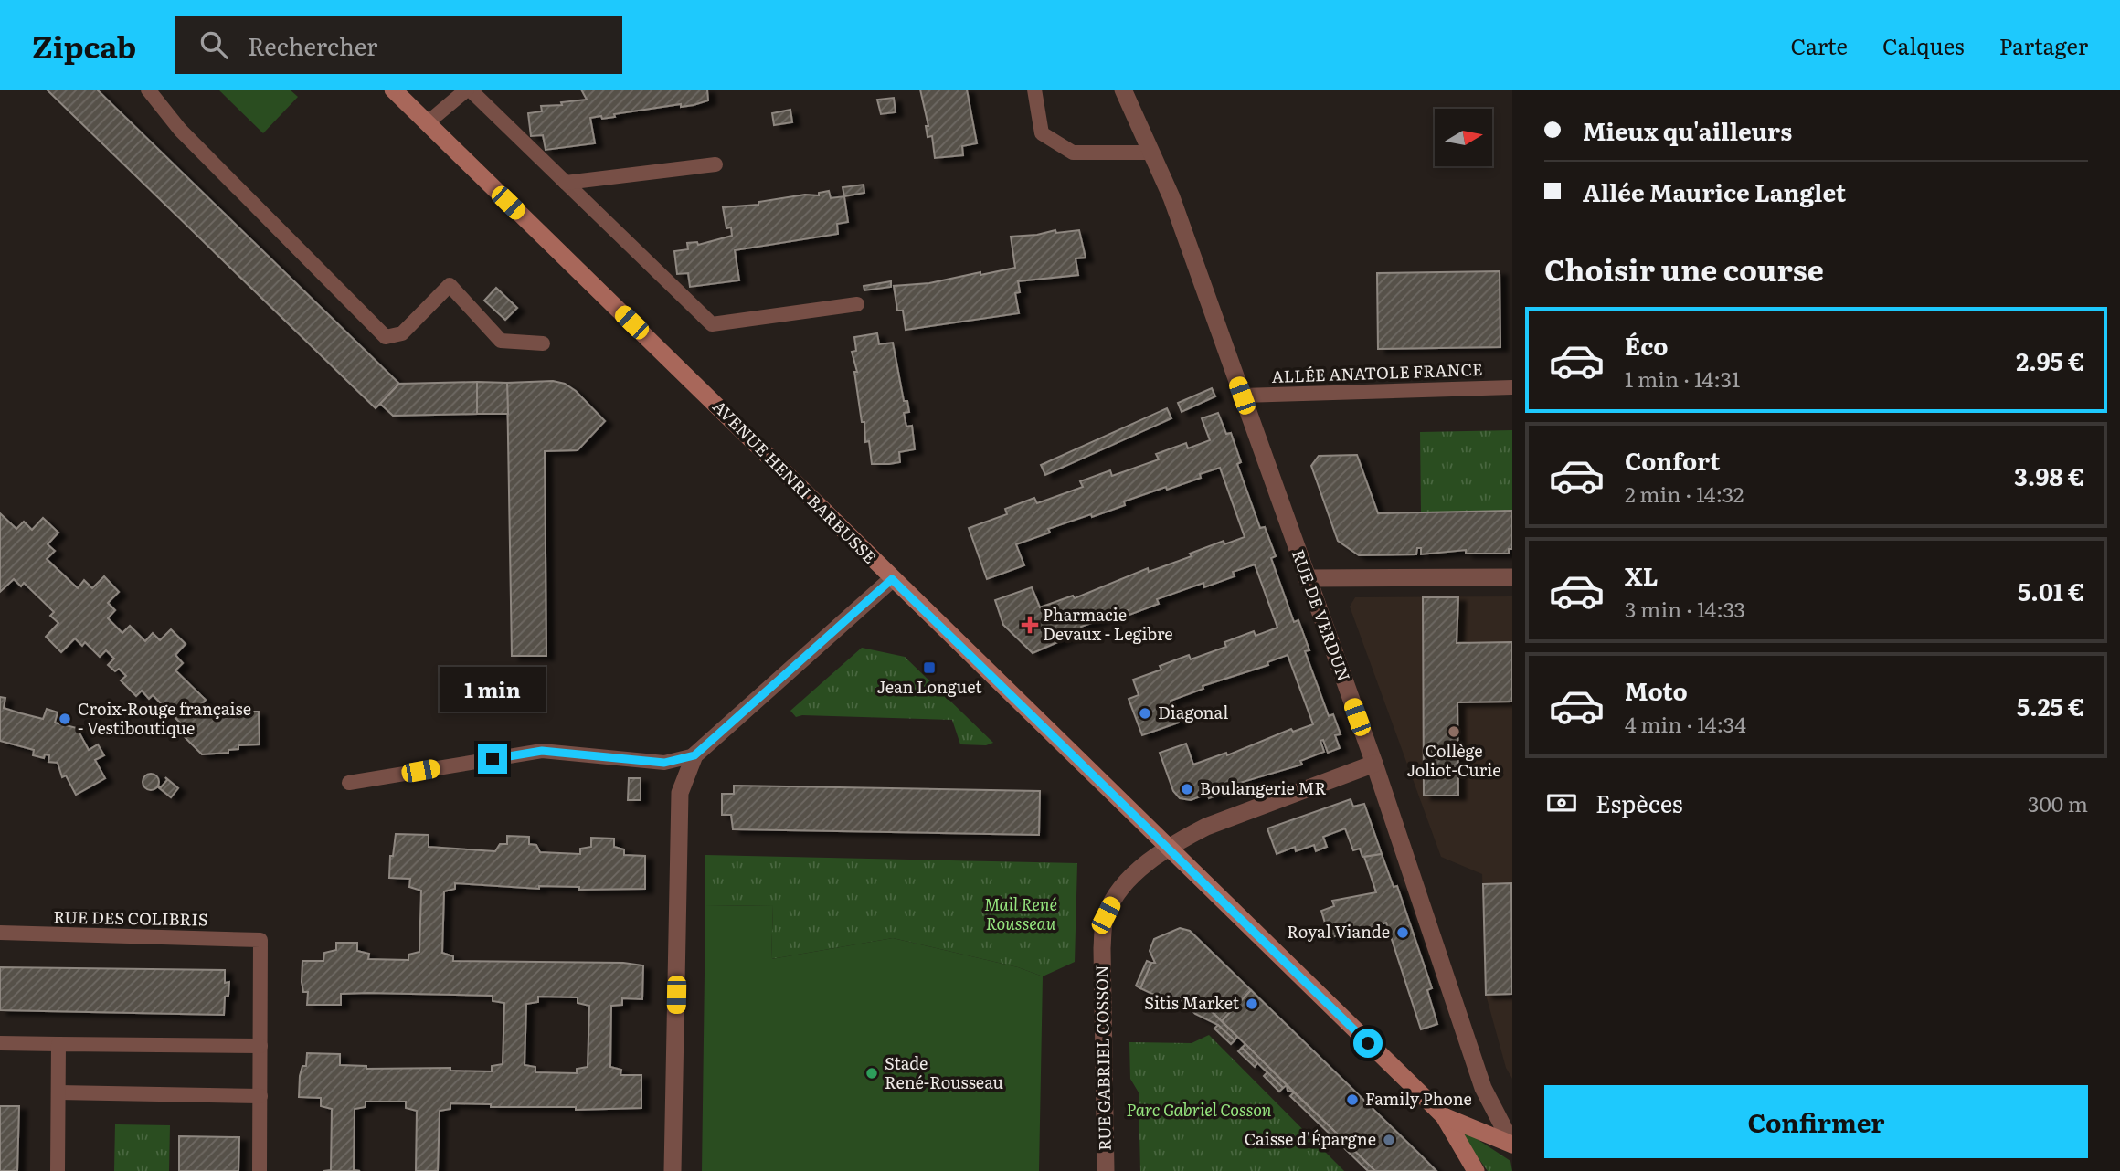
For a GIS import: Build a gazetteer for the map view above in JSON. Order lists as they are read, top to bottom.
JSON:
{
  "streets": {
    "main road": ["AVENUE HENRI BARBUSSE"],
    "street": ["RUE DE VERDUN", "RUE GABRIEL COSSON"],
    "lane": ["ALLÉE ANATOLE FRANCE", "RUE DES COLIBRIS"]
  },
  "crossings": [
    ["ALLÉE ANATOLE FRANCE", "RUE DE VERDUN"],
    ["AVENUE HENRI BARBUSSE", "RUE DE VERDUN"],
    ["AVENUE HENRI BARBUSSE", "RUE GABRIEL COSSON"],
    ["RUE DE VERDUN", "RUE GABRIEL COSSON"]
  ],
  "parks": ["Mail René Rousseau", "Parc Gabriel Cosson"],
  "places": {
    "health": ["Pharmacie Devaux - Legibre"],
    "transit": ["Jean Longuet"],
    "other": [
      "Diagonal",
      "Croix-Rouge française - Vestiboutique",
      "Collège Joliot-Curie",
      "Boulangerie MR",
      "Royal Viande",
      "Sitis Market",
      "Stade René-Rousseau",
      "Family Phone",
      "Caisse d'Épargne"
    ]
  },
  "north": "right",
  "page": {
    "header": "Zipcab",
    "search": "Rechercher",
    "nav": ["Carte", "Calques", "Partager"],
    "banner": ["Mieux qu'ailleurs", "Allée Maurice Langlet"],
    "heading": "Choisir une course",
    "list": [
      {
        "name": "Éco",
        "note": "1 min · 14:31",
        "value": "2.95 €"
      },
      {
        "name": "Confort",
        "note": "2 min · 14:32",
        "value": "3.98 €"
      },
      {
        "name": "XL",
        "note": "3 min · 14:33",
        "value": "5.01 €"
      },
      {
        "name": "Moto",
        "note": "4 min · 14:34",
        "value": "5.25 €"
      }
    ],
    "bubble": "1 min",
    "pay": ["Espèces", "300 m"],
    "buttons": "Confirmer"
  }
}
